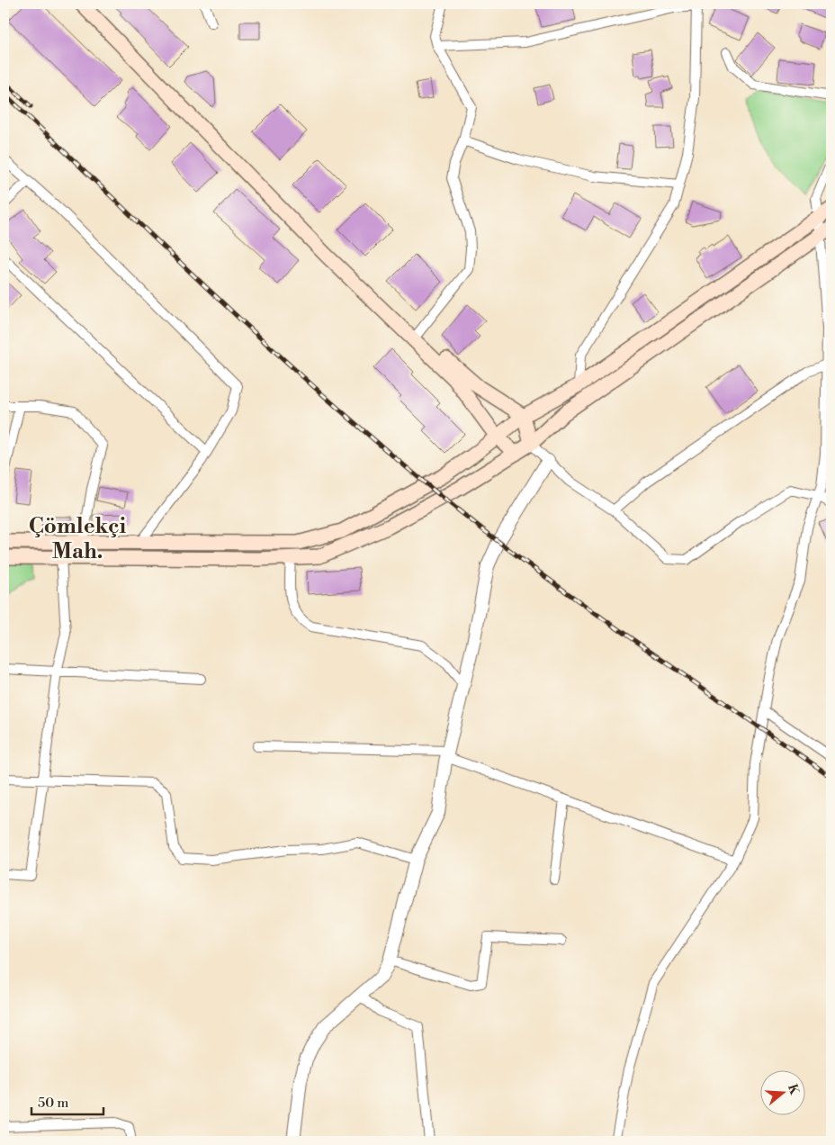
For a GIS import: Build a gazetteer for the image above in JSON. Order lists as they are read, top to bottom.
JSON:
{
  "districts": ["Çömlekçi Mah."],
  "scale_bar": "50 m",
  "north": "right"
}
